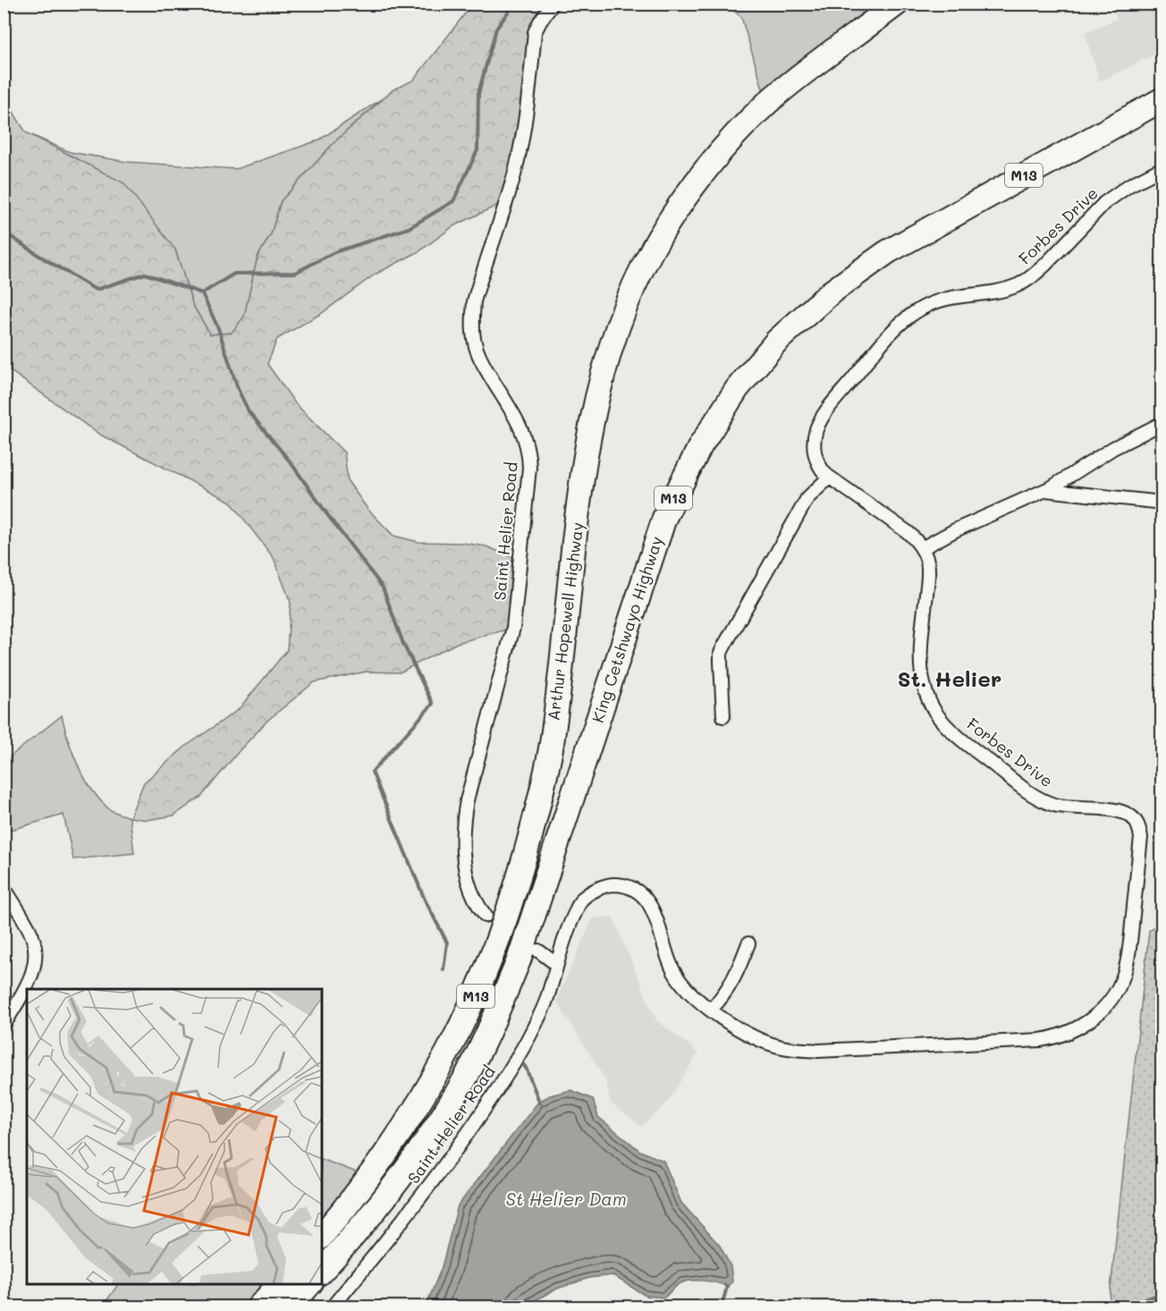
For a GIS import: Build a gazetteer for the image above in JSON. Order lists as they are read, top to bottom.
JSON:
{
  "streets": {
    "highway": ["M13", "Arthur Hopewell Highway", "King Cetshwayo Highway"],
    "street": ["Forbes Drive", "Saint Helier Road"]
  },
  "crossings": [
    ["Forbes Drive", "Saint Helier Road"]
  ],
  "districts": ["St. Helier"],
  "water": ["St Helier Dam"]
}
